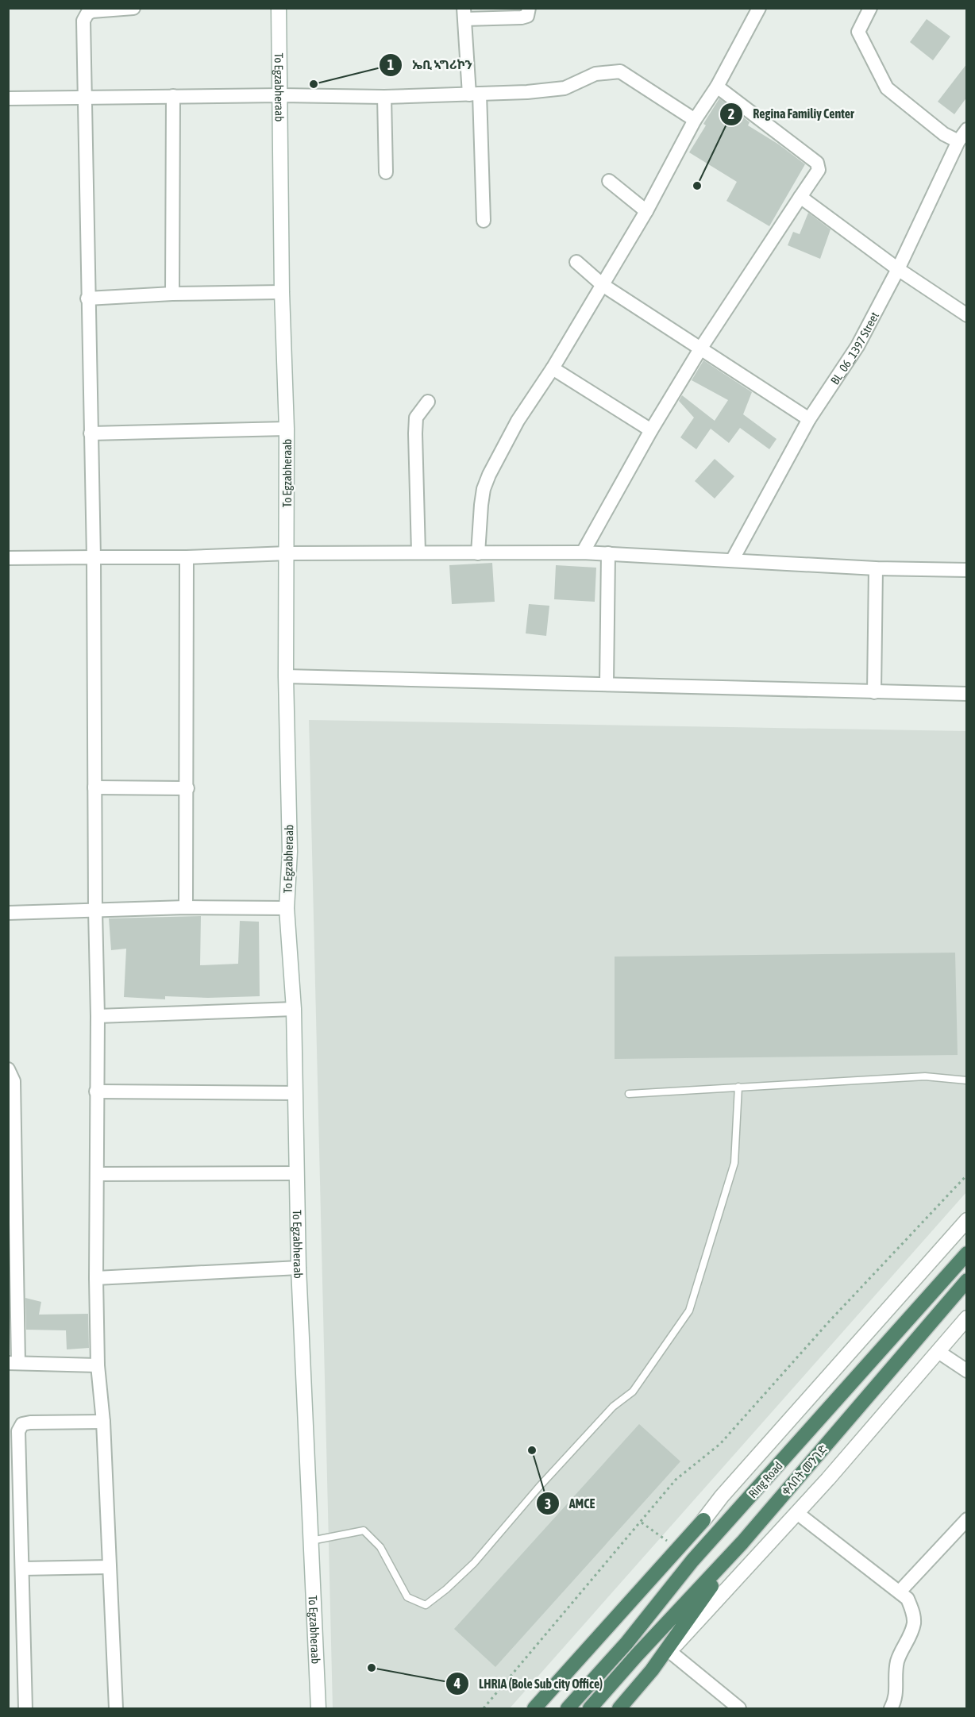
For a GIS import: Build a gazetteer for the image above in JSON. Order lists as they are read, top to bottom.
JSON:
{
  "streets": {
    "highway": ["ቀለበት መንገድ", "Ring Road"],
    "main road": ["To Egzabheraab"],
    "street": ["BL_06_1397 Street"]
  },
  "places": [
    "ኤቢ ኣግሪኮን",
    "Regina Familiy Center",
    "AMCE",
    "LHRIA (Bole Sub city Office)"
  ]
}
